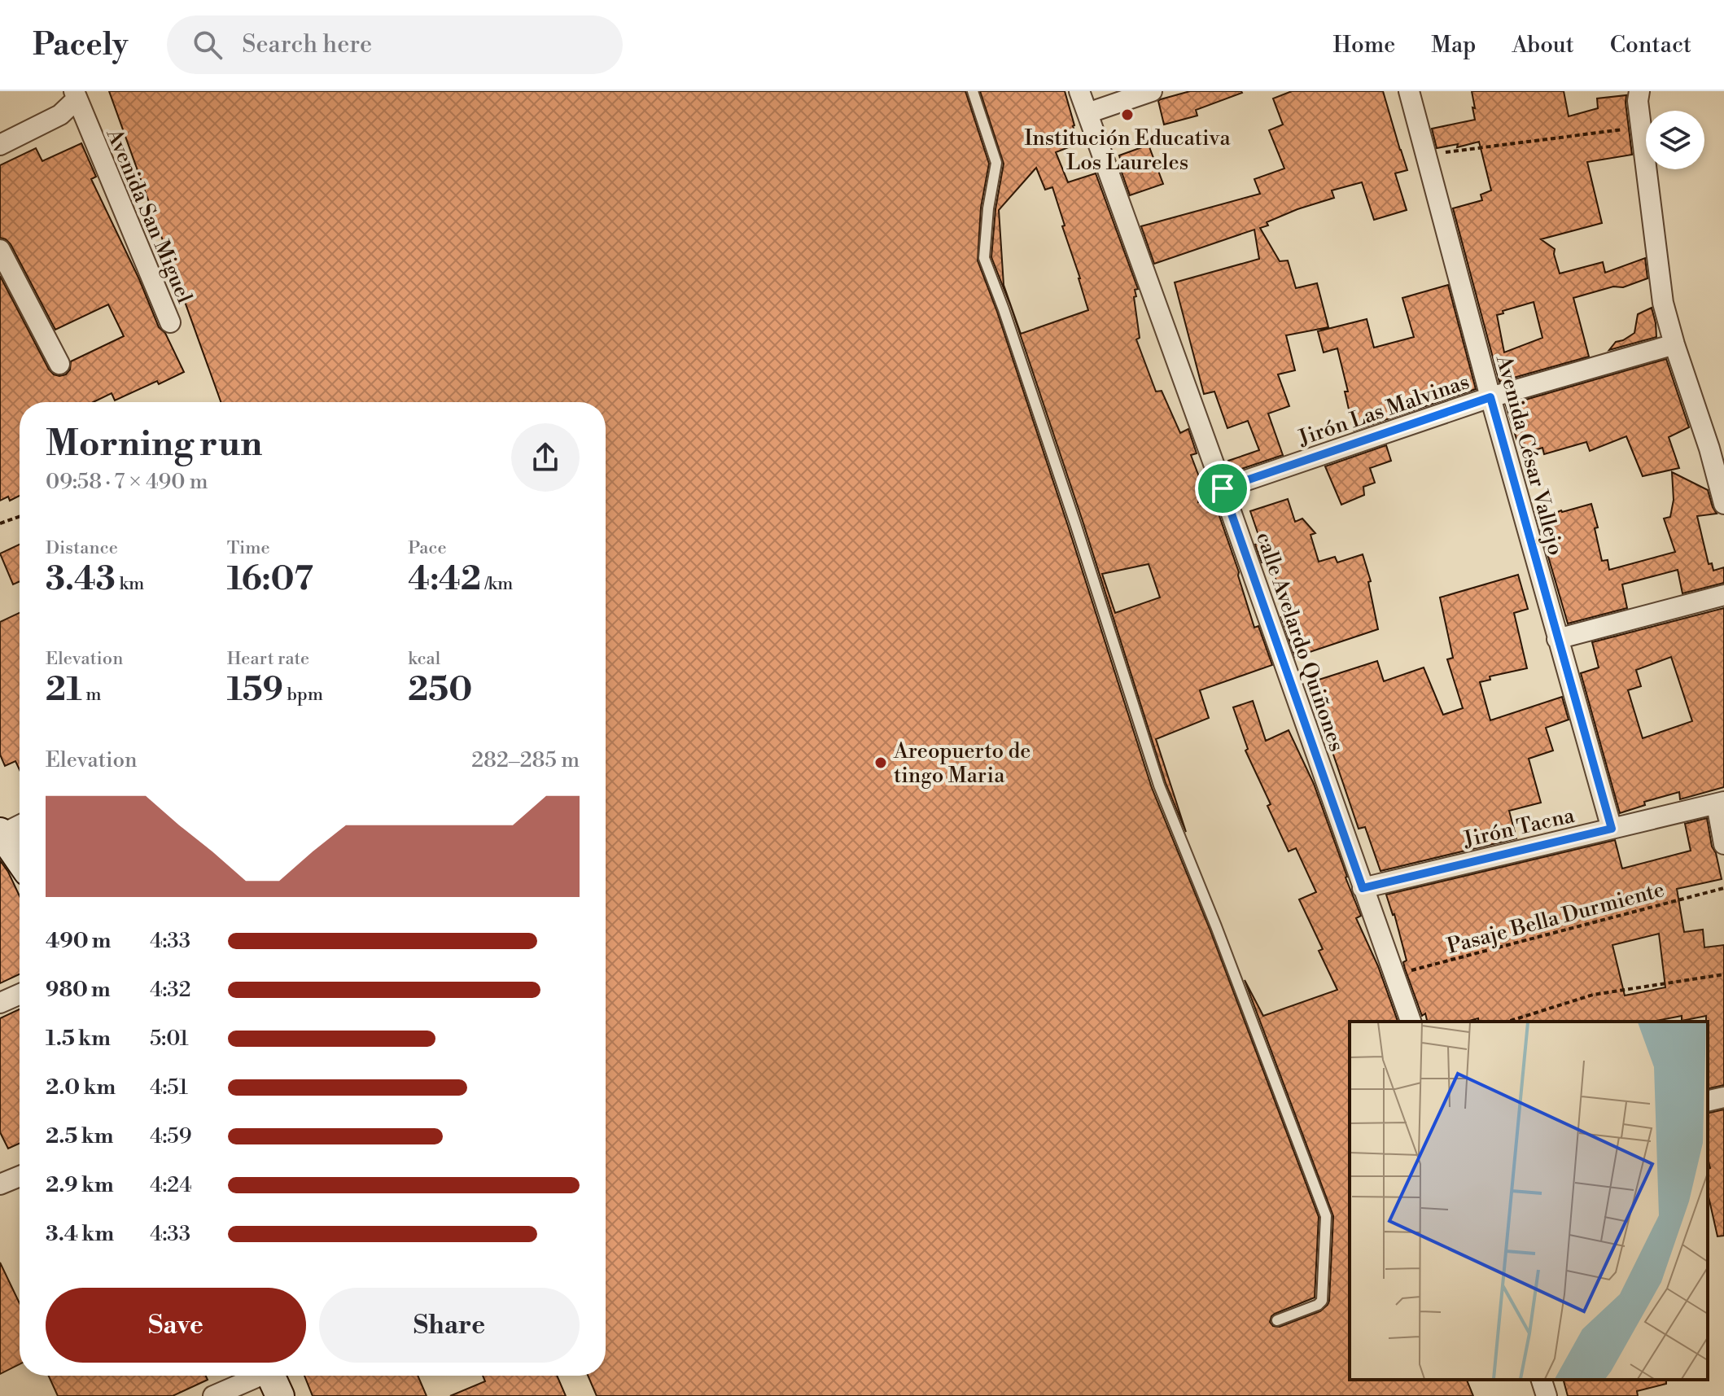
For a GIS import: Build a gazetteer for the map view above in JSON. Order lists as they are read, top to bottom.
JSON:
{
  "streets": {
    "street": [
      "Avenida San Miguel",
      "Jirón Las Malvinas",
      "Avenida César Vallejo",
      "calle Avelardo Quiñones",
      "Jirón Tacna"
    ],
    "path": ["Pasaje Bella Durmiente"]
  },
  "crossings": [
    ["Jirón Las Malvinas", "Avenida César Vallejo"],
    ["Jirón Las Malvinas", "calle Avelardo Quiñones"],
    ["Avenida César Vallejo", "Jirón Tacna"],
    ["calle Avelardo Quiñones", "Jirón Tacna"],
    ["calle Avelardo Quiñones", "Pasaje Bella Durmiente"]
  ],
  "places": ["Institución Educativa Los Laureles", "Areopuerto de tingo Maria"],
  "page": {
    "header": "Pacely",
    "search": "Search here",
    "nav": [
      "Home",
      "Map",
      "About",
      "Contact"
    ],
    "heading": ["Morning run", "09:58 · 7 × 490 m"],
    "stats": [
      ["Distance", "3.43 km"],
      ["Time", "16:07"],
      ["Pace", "4:42 /km"],
      ["Elevation", "21 m"],
      ["Heart rate", "159 bpm"],
      ["kcal", "250"]
    ],
    "chart": ["Elevation", "282–285 m"],
    "list": [
      {
        "name": "490 m",
        "note": "4:33"
      },
      {
        "name": "980 m",
        "note": "4:32"
      },
      {
        "name": "1.5 km",
        "note": "5:01"
      },
      {
        "name": "2.0 km",
        "note": "4:51"
      },
      {
        "name": "2.5 km",
        "note": "4:59"
      },
      {
        "name": "2.9 km",
        "note": "4:24"
      },
      {
        "name": "3.4 km",
        "note": "4:33"
      }
    ],
    "buttons": ["Save", "Share"]
  }
}
